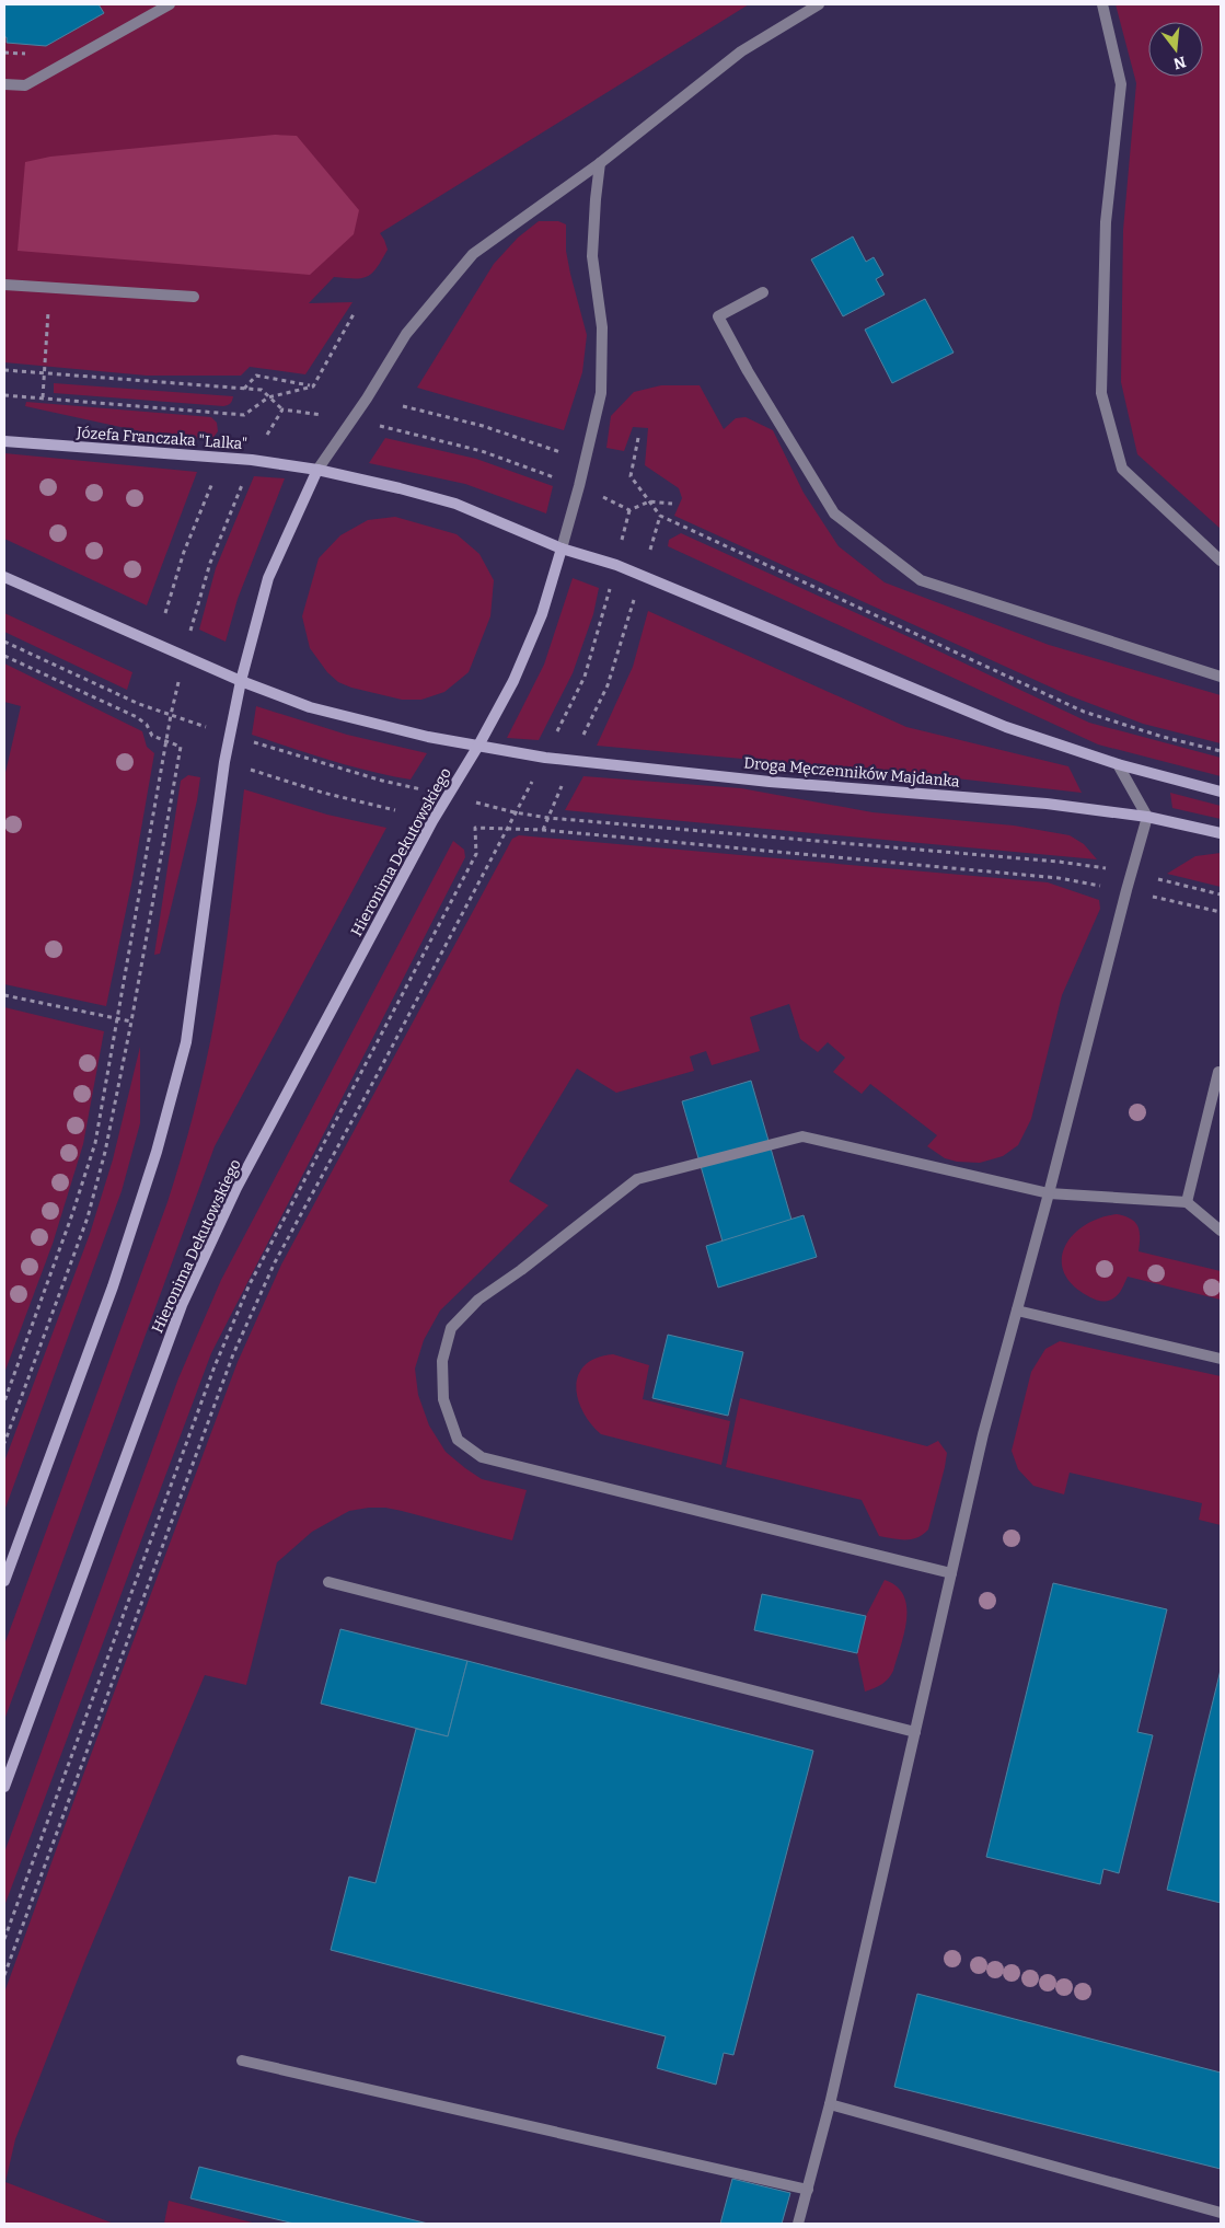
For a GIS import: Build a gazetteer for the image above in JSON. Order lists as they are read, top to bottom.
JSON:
{
  "streets": {
    "street": ["Józefa Franczaka \"Lalka\"", "Droga Męczenników Majdanka", "Hieronima Dekutowskiego"]
  },
  "crossings": [
    ["Józefa Franczaka \"Lalka\"", "Hieronima Dekutowskiego"],
    ["Droga Męczenników Majdanka", "Hieronima Dekutowskiego"]
  ],
  "north": "bottom"
}
